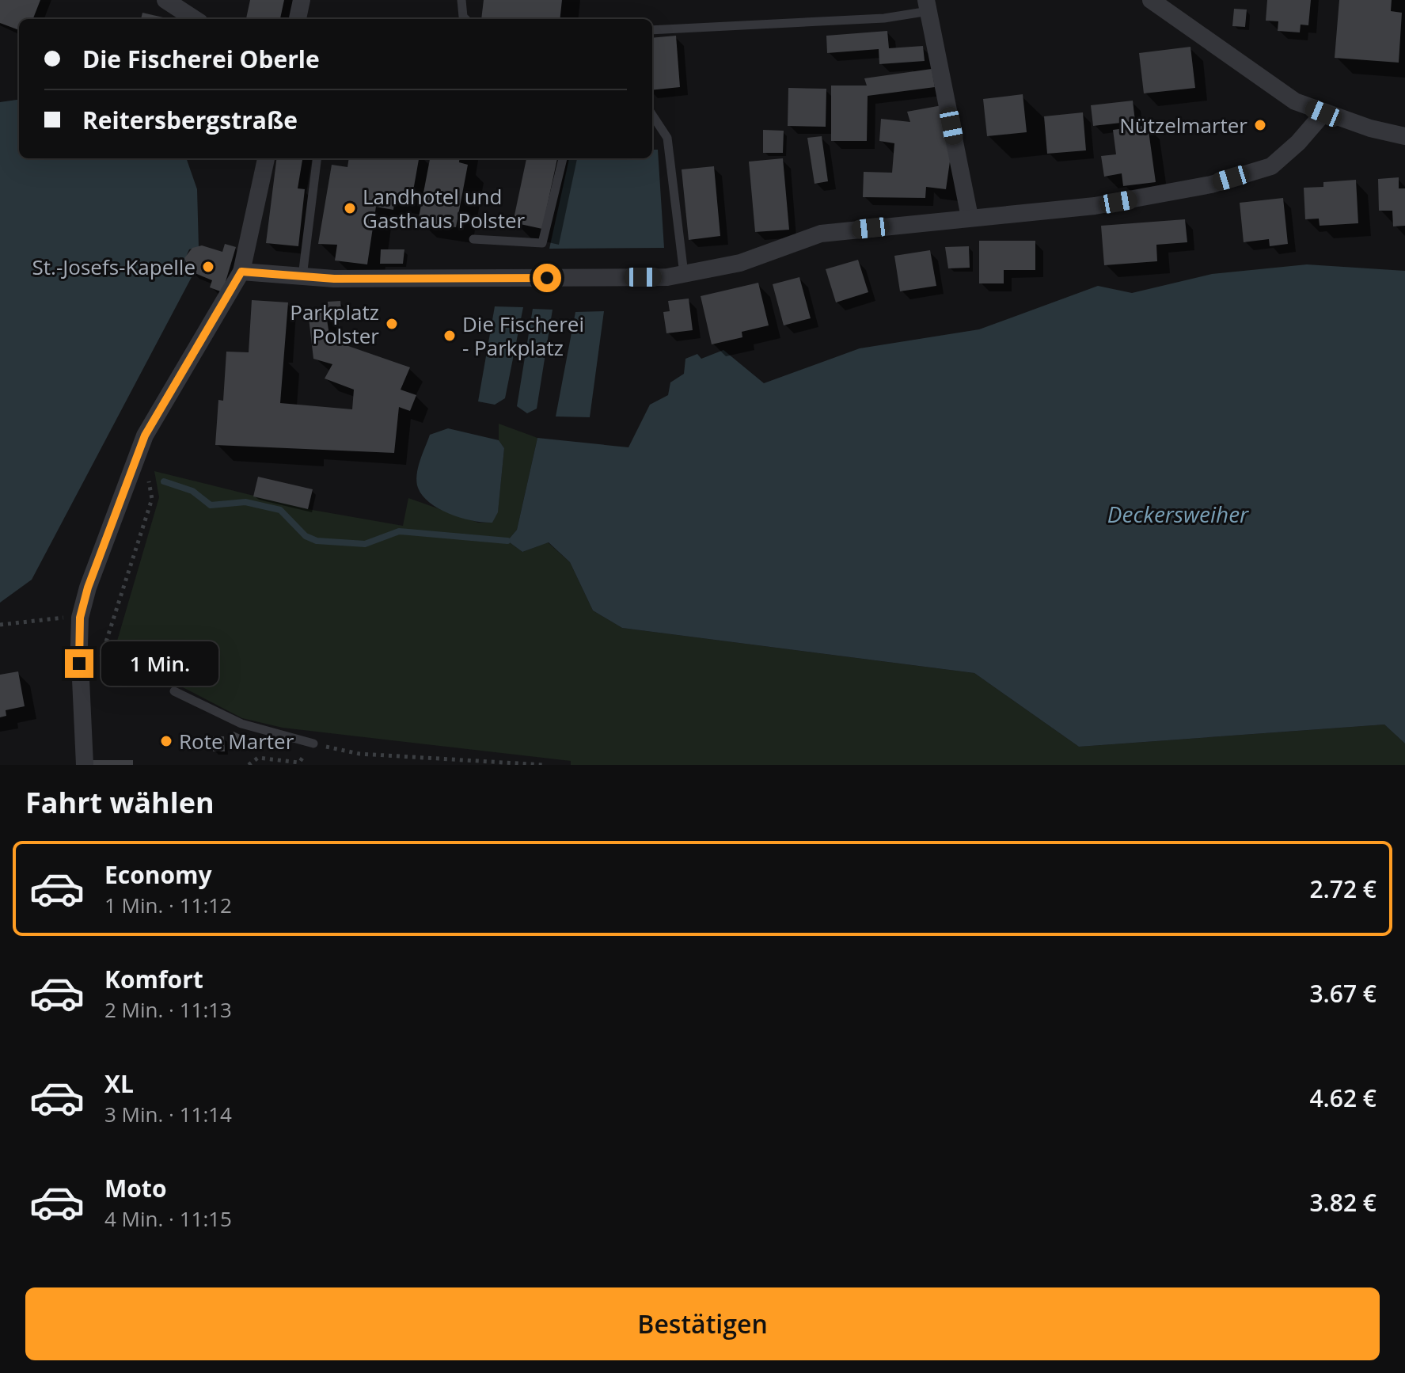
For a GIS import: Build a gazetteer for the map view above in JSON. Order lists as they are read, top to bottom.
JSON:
{
  "water": ["Deckersweiher"],
  "places": [
    "Nützelmarter",
    "Landhotel und Gasthaus Polster",
    "St.-Josefs-Kapelle",
    "Parkplatz Polster",
    "Die Fischerei - Parkplatz",
    "Rote Marter"
  ],
  "page": {
    "banner": ["Die Fischerei Oberle", "Reitersbergstraße"],
    "bubble": "1 Min.",
    "heading": "Fahrt wählen",
    "list": [
      {
        "name": "Economy",
        "note": "1 Min. · 11:12",
        "value": "2.72 €"
      },
      {
        "name": "Komfort",
        "note": "2 Min. · 11:13",
        "value": "3.67 €"
      },
      {
        "name": "XL",
        "note": "3 Min. · 11:14",
        "value": "4.62 €"
      },
      {
        "name": "Moto",
        "note": "4 Min. · 11:15",
        "value": "3.82 €"
      }
    ],
    "buttons": "Bestätigen"
  }
}
